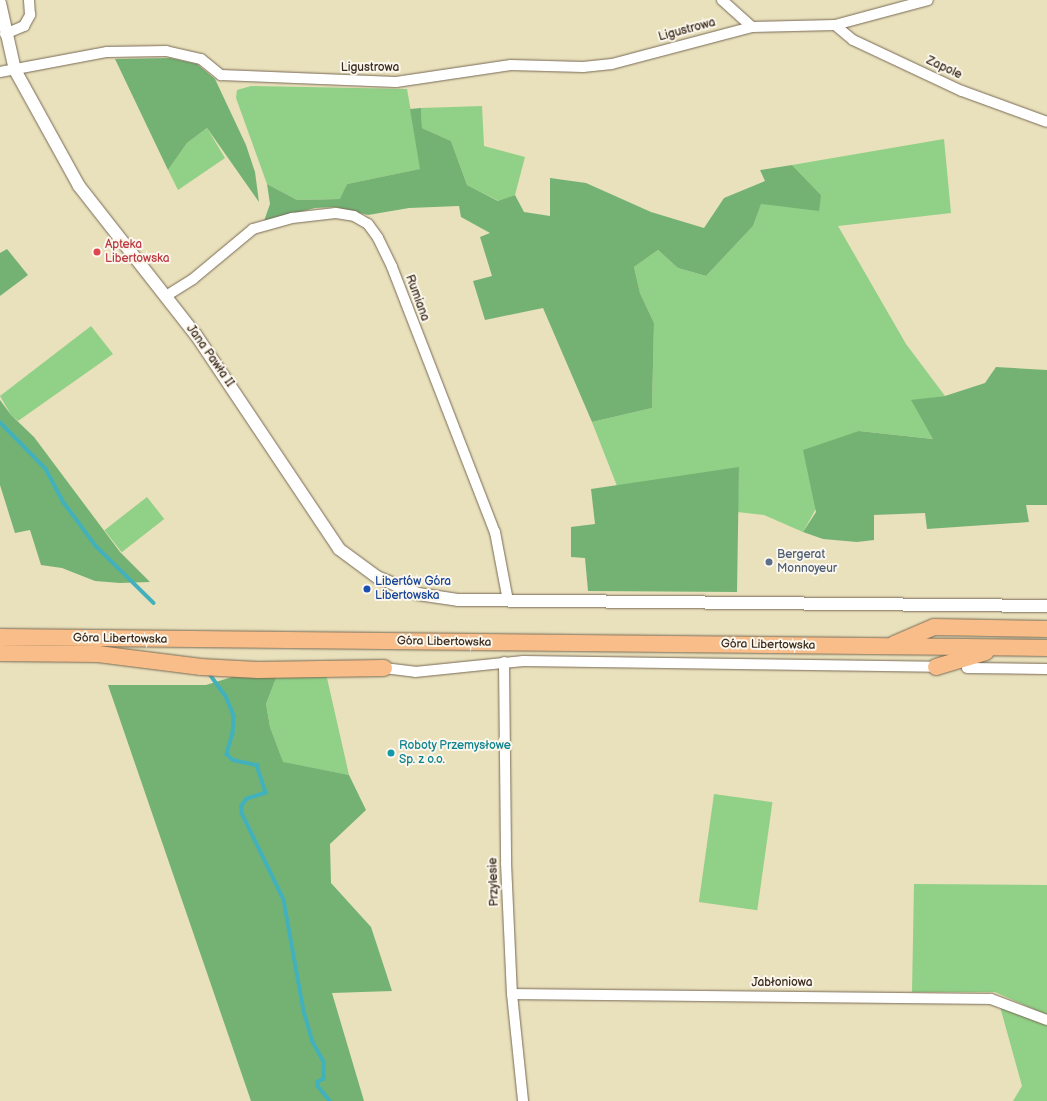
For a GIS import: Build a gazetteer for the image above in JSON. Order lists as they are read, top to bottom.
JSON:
{
  "streets": {
    "highway": ["Góra Libertowska"],
    "street": [
      "Ligustrowa",
      "Zapole",
      "Rumiana",
      "Jana Pawła II",
      "Przylesie",
      "Jabłoniowa"
    ]
  },
  "crossings": [
    ["Ligustrowa", "Zapole"],
    ["Ligustrowa", "Jana Pawła II"],
    ["Rumiana", "Jana Pawła II"],
    ["Góra Libertowska", "Przylesie"],
    ["Przylesie", "Jabłoniowa"]
  ],
  "places": [
    "Apteka Libertowska",
    "Bergerat Monnoyeur",
    "Libertów Góra Libertowska",
    "Roboty Przemysłowe Sp. z o.o."
  ]
}
